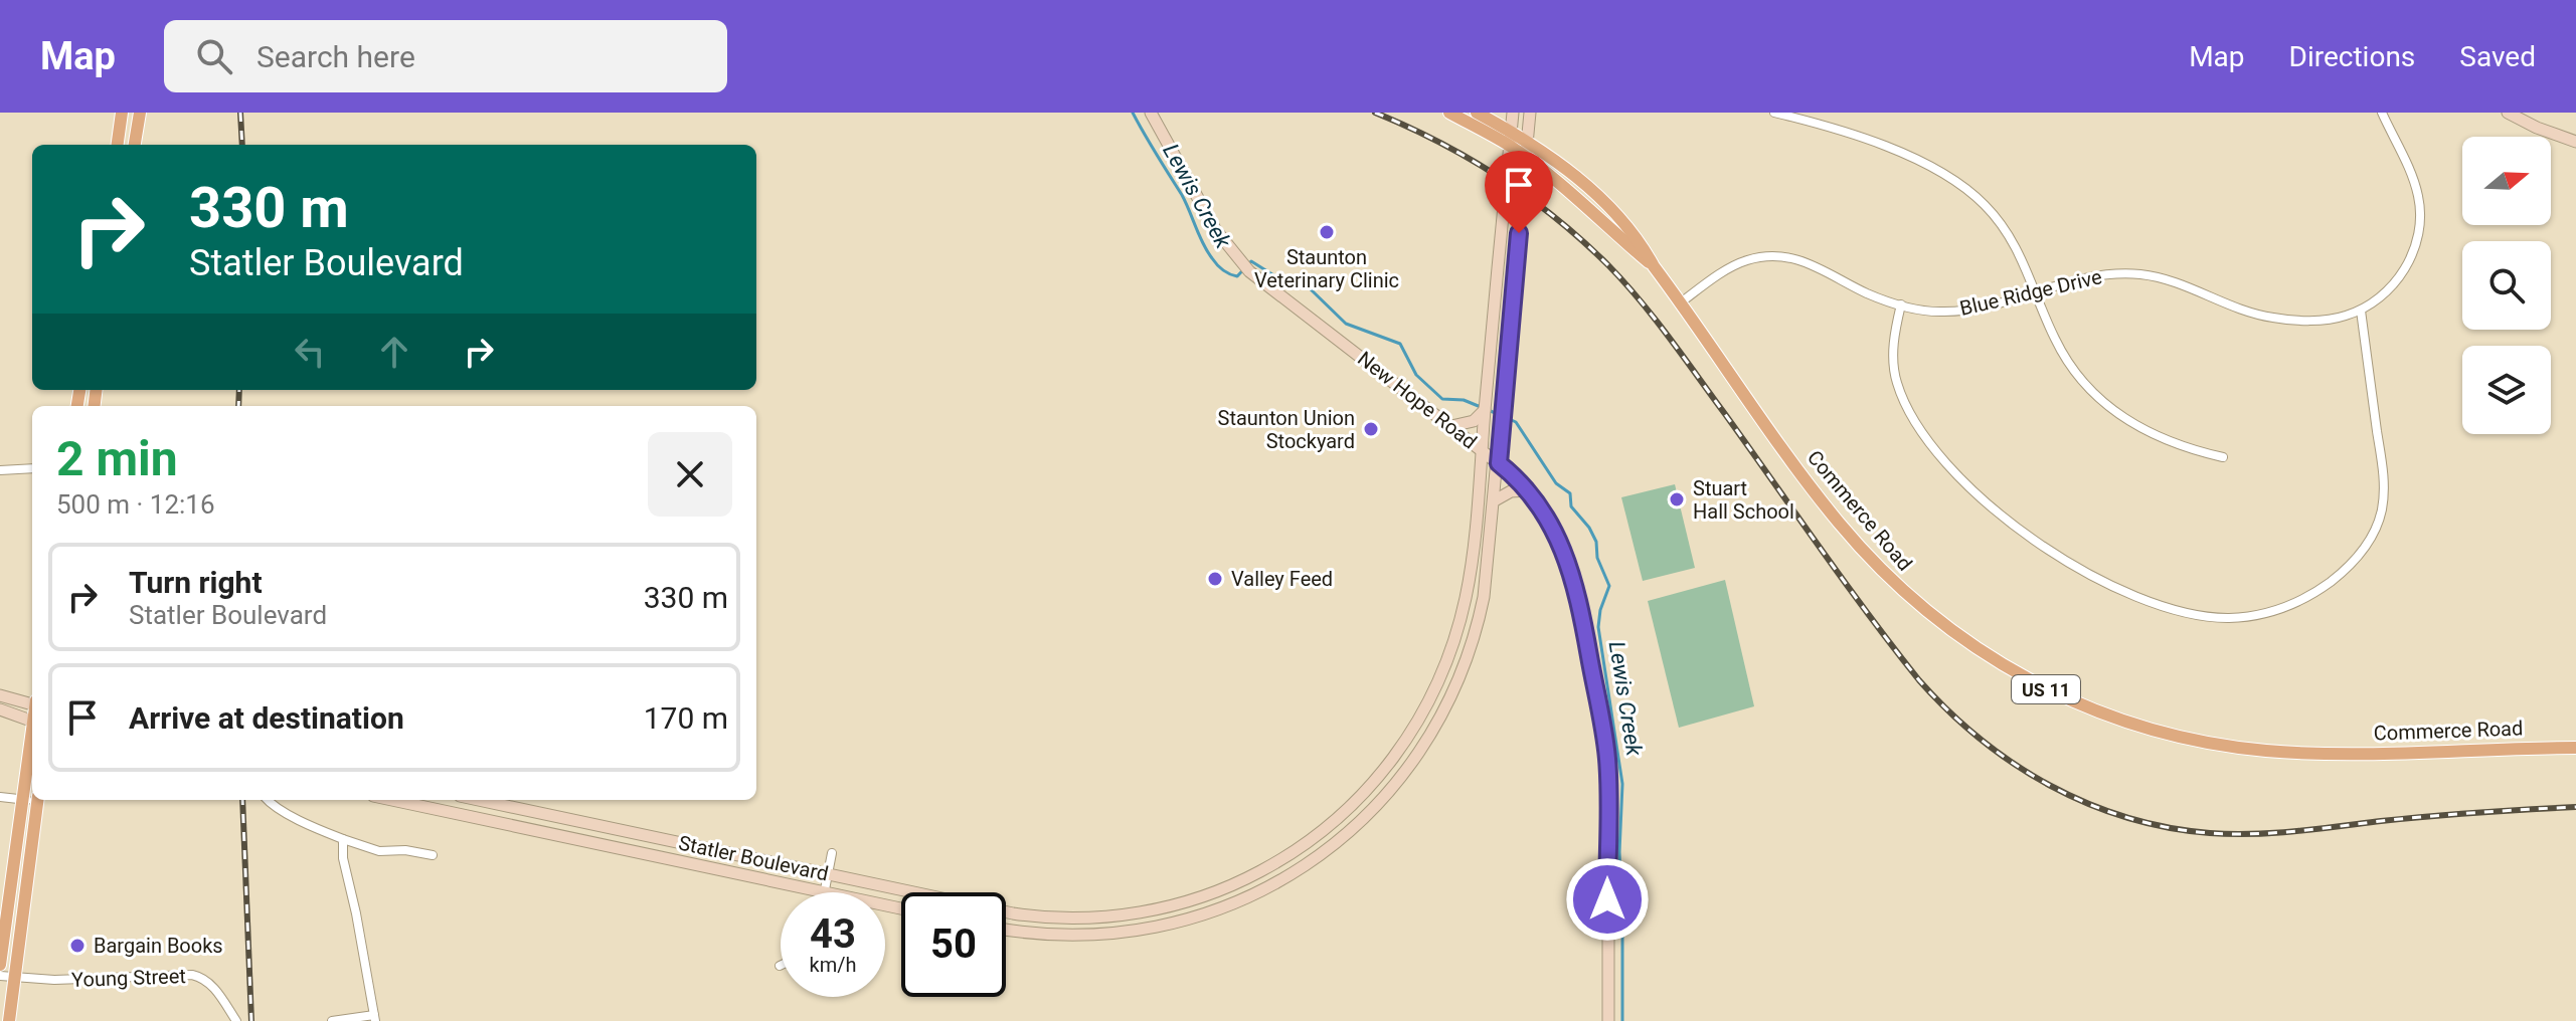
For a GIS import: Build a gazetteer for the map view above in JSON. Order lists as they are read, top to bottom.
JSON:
{
  "streets": {
    "main road": [
      "New Hope Road",
      "Commerce Road",
      "US 11",
      "Statler Boulevard"
    ],
    "street": ["Blue Ridge Drive", "Young Street"]
  },
  "crossings": [
    ["Blue Ridge Drive", "Commerce Road"],
    ["New Hope Road", "Statler Boulevard"],
    ["Commerce Road", "Statler Boulevard"]
  ],
  "water": ["Lewis Creek"],
  "places": [
    "Staunton Veterinary Clinic",
    "Staunton Union Stockyard",
    "Stuart Hall School",
    "Valley Feed",
    "Bargain Books"
  ],
  "north": "right",
  "page": {
    "header": "Map",
    "search": "Search here",
    "nav": ["Map", "Directions", "Saved"],
    "turn": ["330 m", "Statler Boulevard"],
    "heading": ["2 min", "500 m · 12:16"],
    "list": [
      {
        "name": "Turn right",
        "note": "Statler Boulevard",
        "value": "330 m"
      },
      {
        "name": "Arrive at destination",
        "value": "170 m"
      }
    ],
    "speed": "43 km/h",
    "limit": "50"
  }
}
